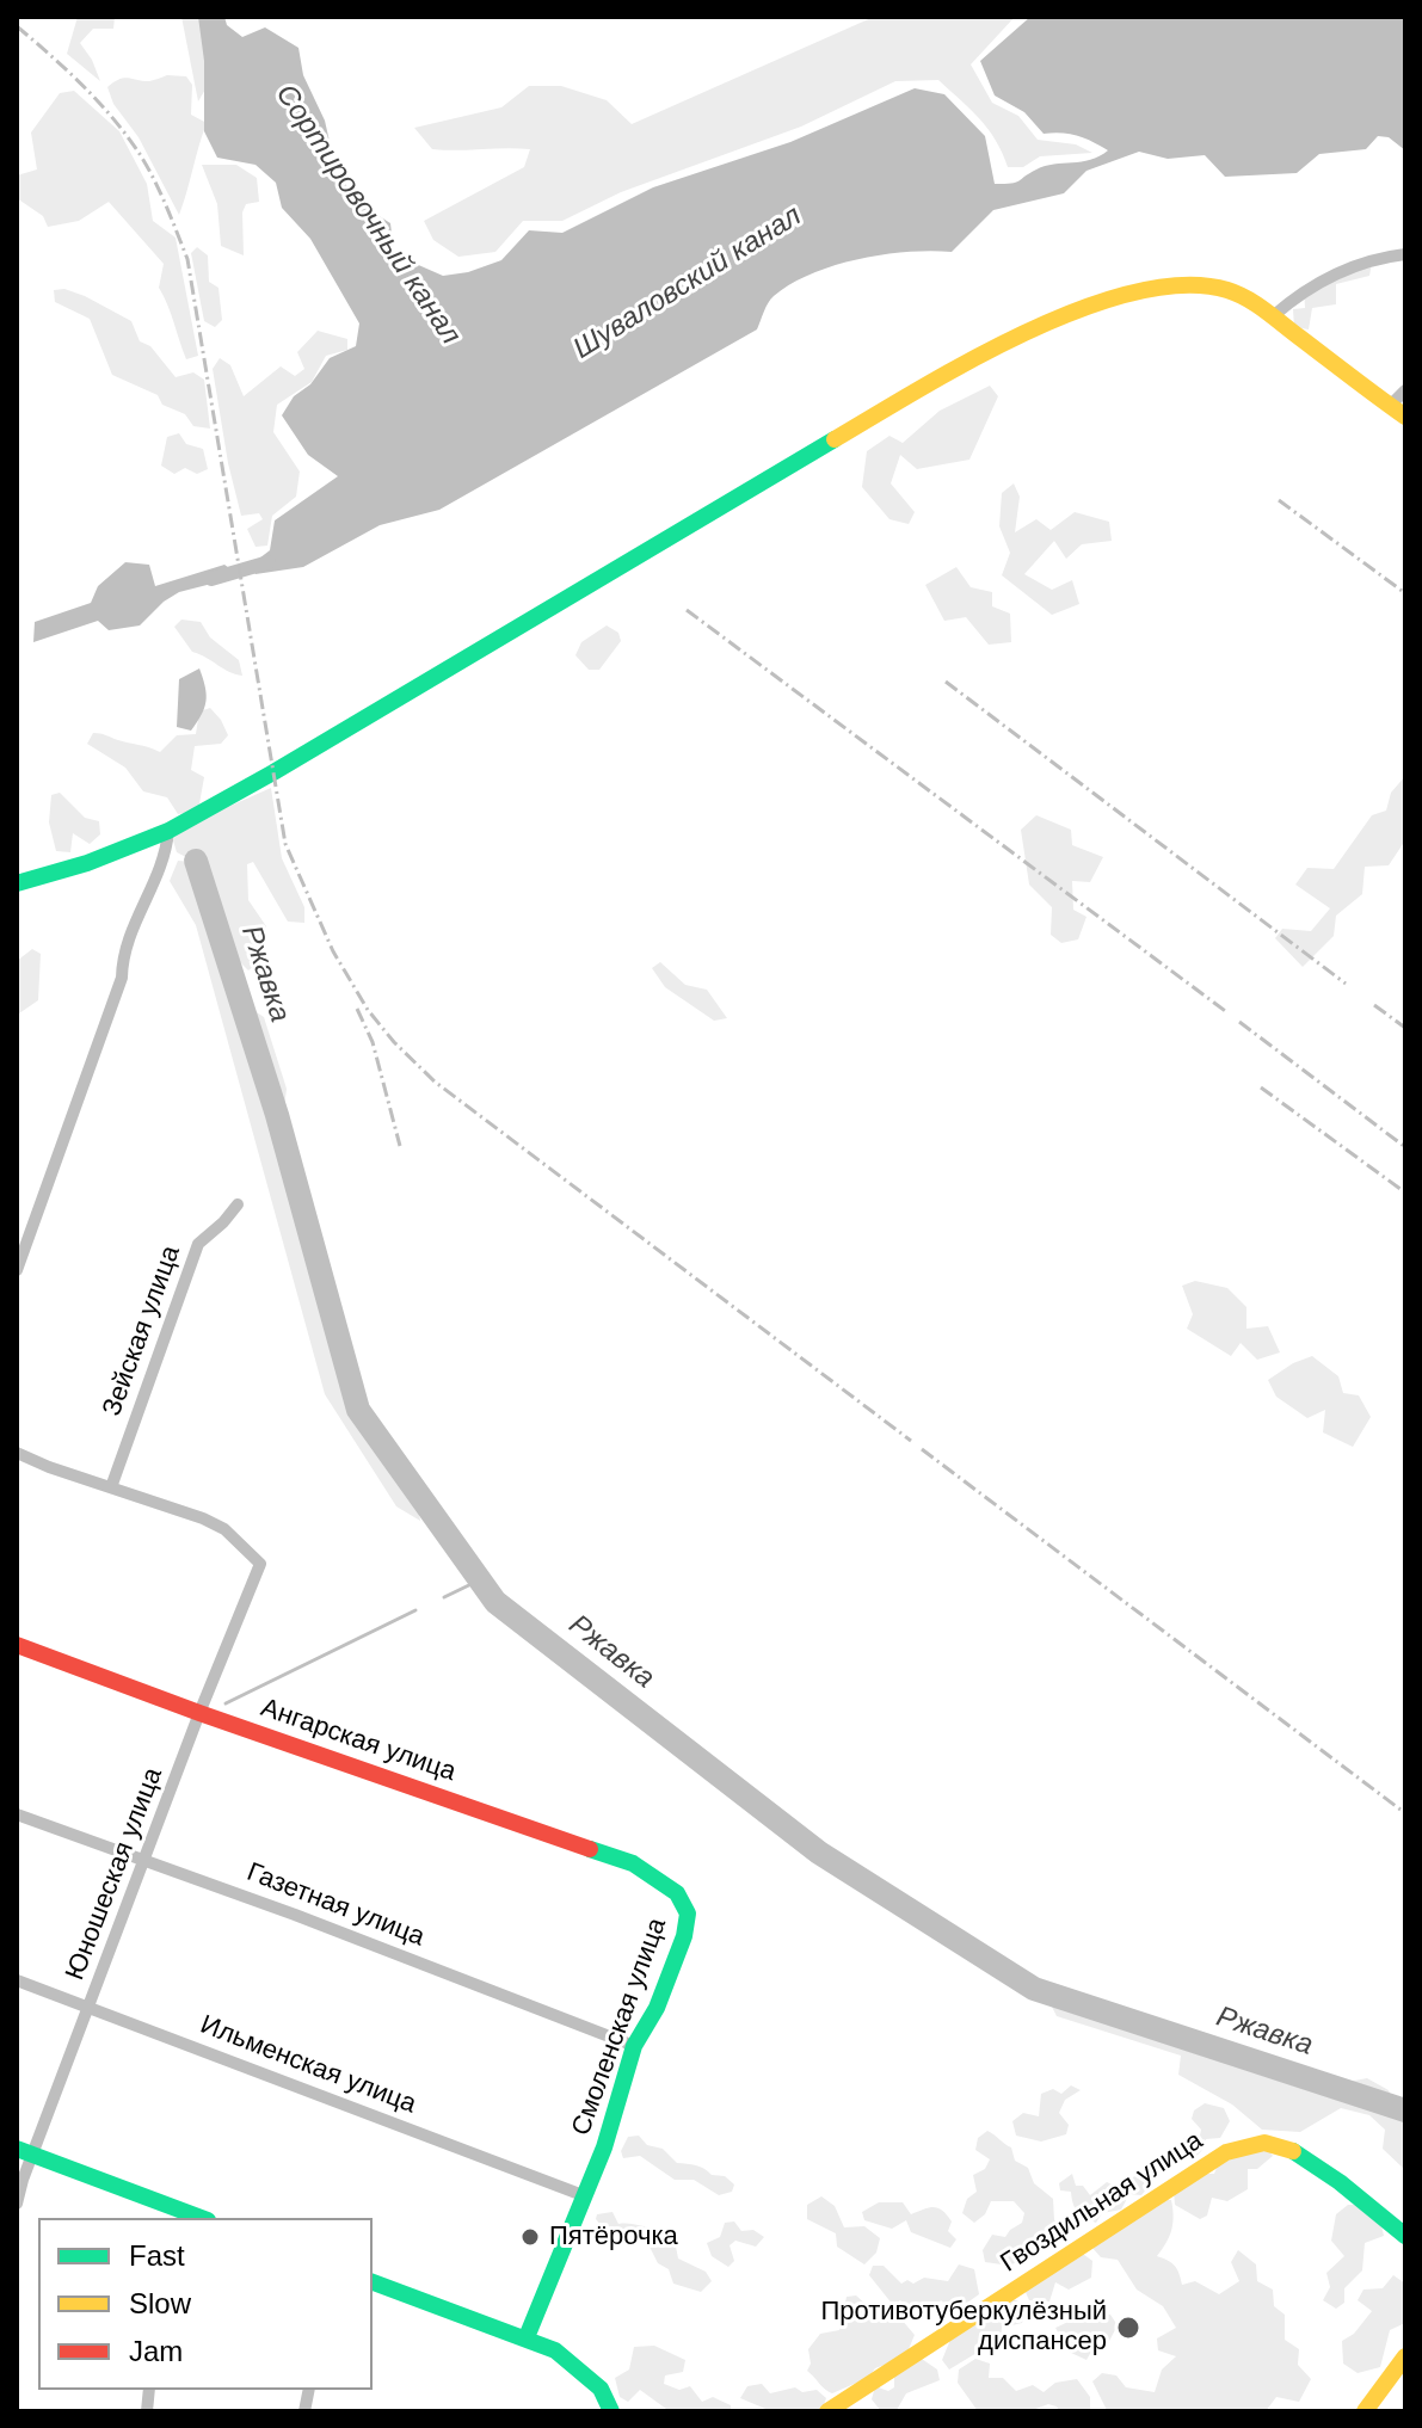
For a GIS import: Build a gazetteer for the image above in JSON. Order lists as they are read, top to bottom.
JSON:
{
  "streets": {
    "street": [
      "Зейская улица",
      "Ангарская улица",
      "Юношеская улица",
      "Газетная улица",
      "Смоленская улица",
      "Ильменская улица",
      "Гвоздильная улица"
    ]
  },
  "crossings": [
    ["Зейская улица", "Юношеская улица"],
    ["Ангарская улица", "Юношеская улица"],
    ["Ангарская улица", "Смоленская улица"],
    ["Юношеская улица", "Газетная улица"],
    ["Юношеская улица", "Ильменская улица"],
    ["Газетная улица", "Смоленская улица"],
    ["Смоленская улица", "Ильменская улица"]
  ],
  "water": ["Сортировочный канал", "Шуваловский канал", "Ржавка"],
  "places": ["Пятёрочка", "Противотуберкулёзный диспансер"],
  "legend": ["Fast", "Slow", "Jam"]
}
